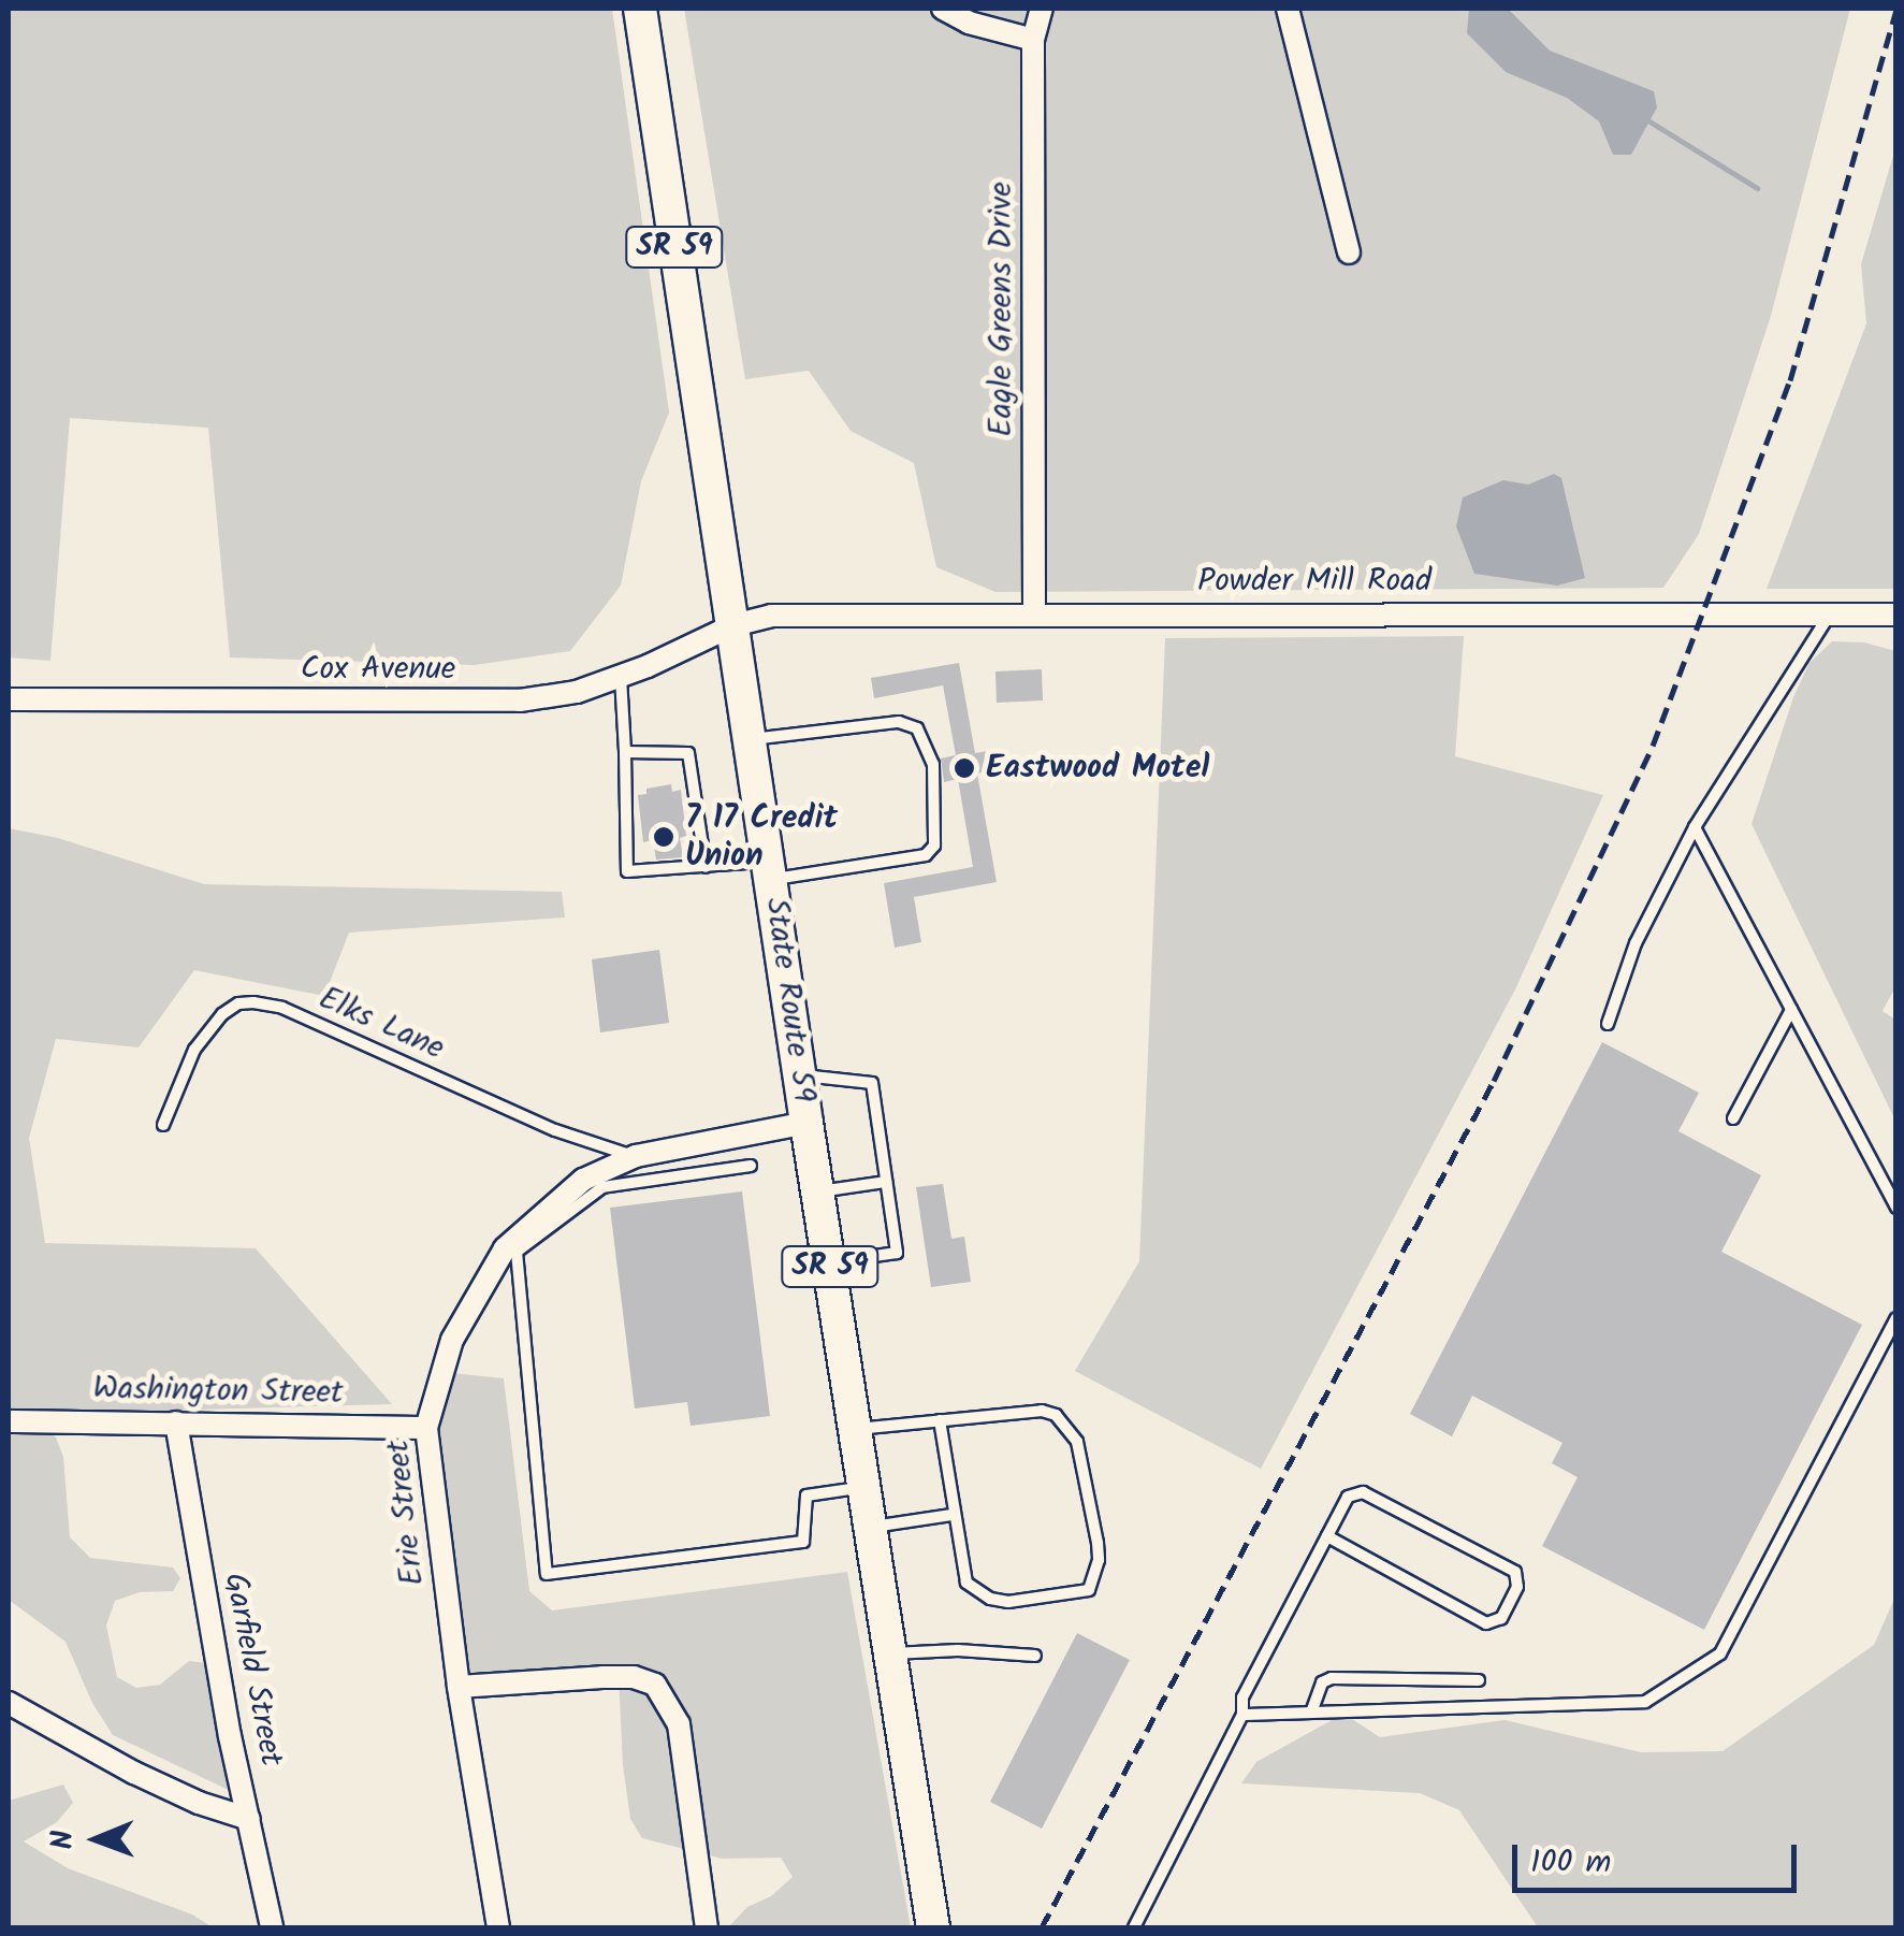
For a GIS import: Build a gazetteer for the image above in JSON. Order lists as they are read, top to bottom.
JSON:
{
  "streets": {
    "main road": ["SR 59", "State Route 59"],
    "street": [
      "Eagle Greens Drive",
      "Powder Mill Road",
      "Cox Avenue",
      "Washington Street",
      "Erie Street",
      "Garfield Street"
    ],
    "lane": ["Elks Lane"]
  },
  "crossings": [
    ["Eagle Greens Drive", "Powder Mill Road"],
    ["Powder Mill Road", "Cox Avenue"],
    ["Powder Mill Road", "State Route 59"],
    ["Cox Avenue", "State Route 59"],
    ["State Route 59", "Erie Street"],
    ["Elks Lane", "Erie Street"],
    ["Washington Street", "Erie Street"],
    ["Washington Street", "Garfield Street"]
  ],
  "places": ["Eastwood Motel", "7 17 Credit Union"],
  "scale_bar": "100 m",
  "north": "left"
}
